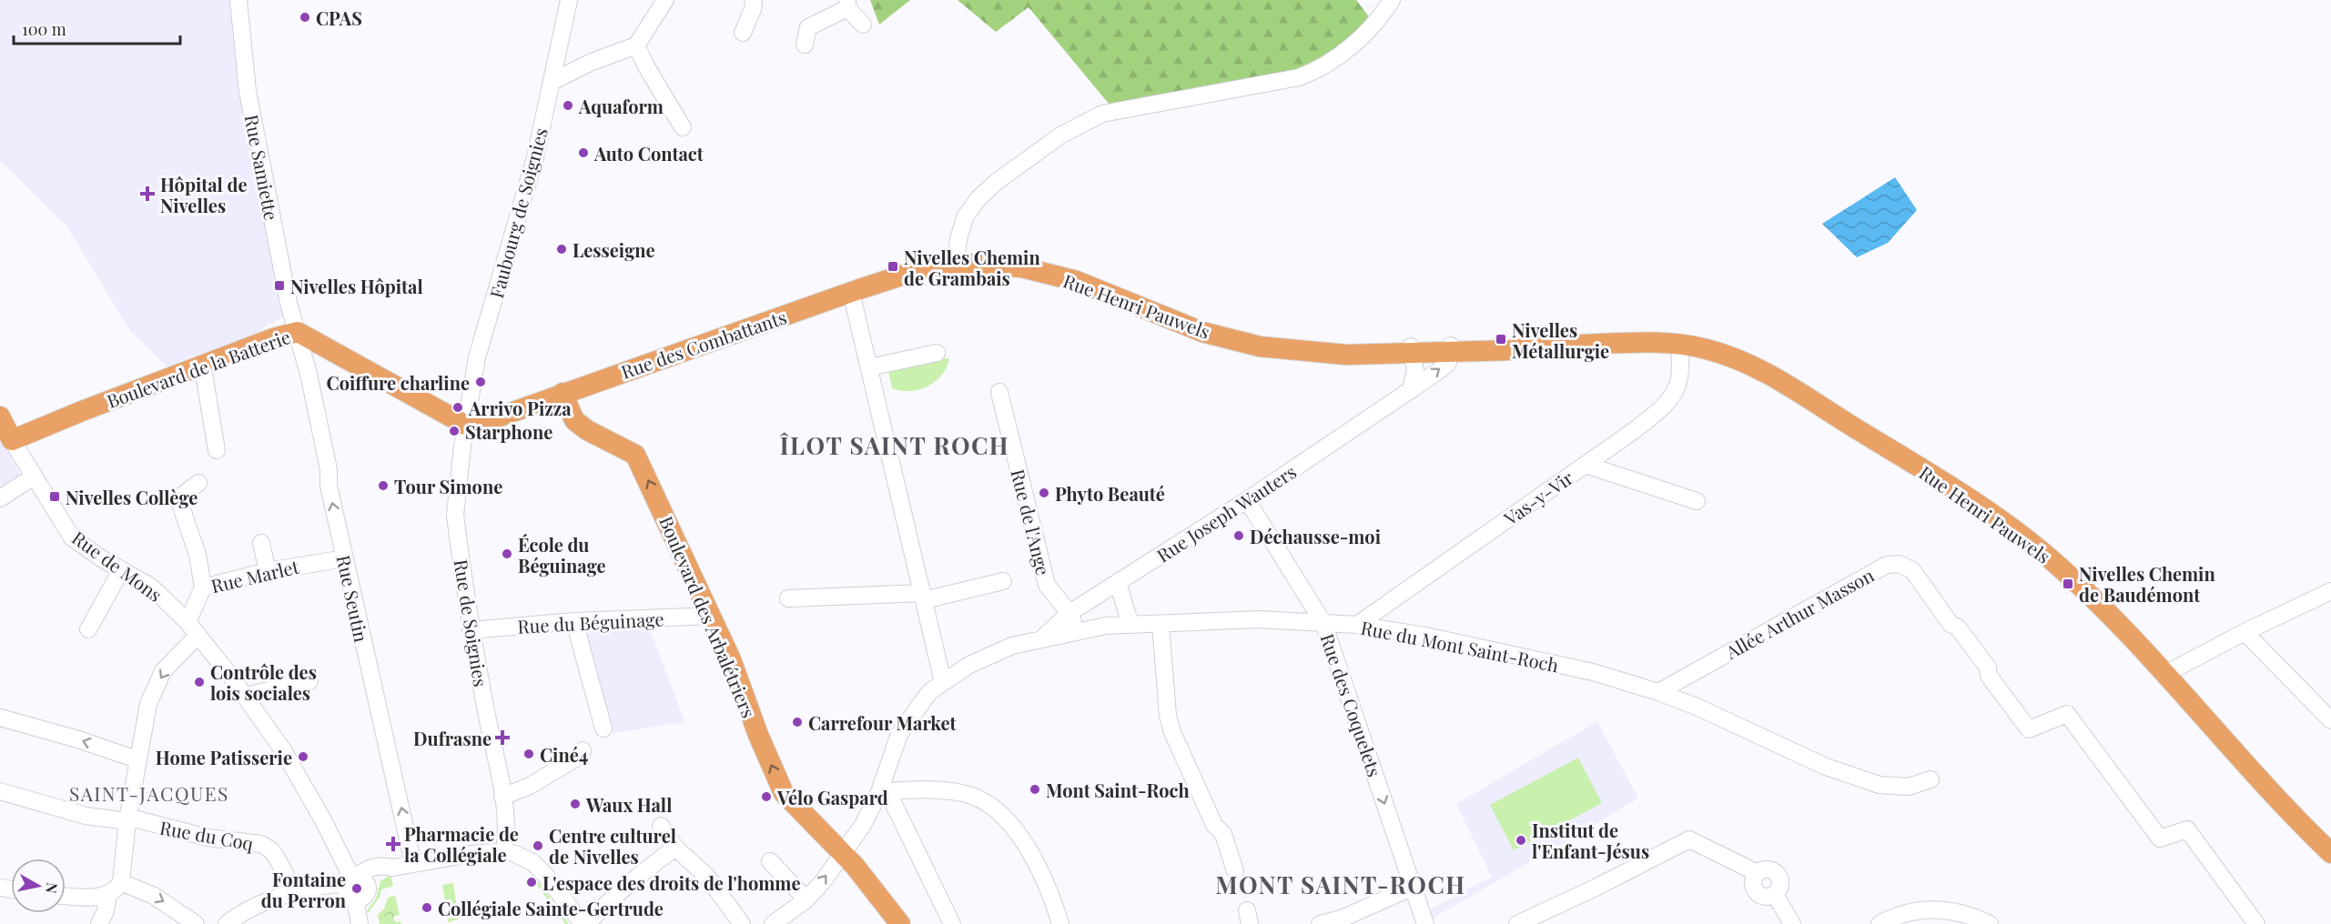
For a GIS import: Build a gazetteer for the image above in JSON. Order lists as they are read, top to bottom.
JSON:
{
  "streets": {
    "main road": [
      "Rue Henri Pauwels",
      "Rue des Combattants",
      "Boulevard de la Batterie",
      "Boulevard des Arbalétriers"
    ],
    "street": [
      "Rue Samiette",
      "Faubourg de Soignies",
      "Vas-y-Vir",
      "Rue Joseph Wauters",
      "Rue de l'Ange",
      "Rue de Mons",
      "Rue Marlet",
      "Rue Seutin",
      "Allée Arthur Masson",
      "Rue du Béguinage",
      "Rue de Soignies",
      "Rue du Mont Saint-Roch",
      "Rue des Coquelets",
      "Rue du Coq"
    ]
  },
  "crossings": [
    ["Rue Samiette", "Boulevard de la Batterie"],
    ["Rue Samiette", "Rue Seutin"],
    ["Faubourg de Soignies", "Rue des Combattants"],
    ["Faubourg de Soignies", "Boulevard de la Batterie"],
    ["Faubourg de Soignies", "Rue de Soignies"],
    ["Rue Henri Pauwels", "Rue des Combattants"],
    ["Rue Henri Pauwels", "Vas-y-Vir"],
    ["Rue Henri Pauwels", "Rue Joseph Wauters"],
    ["Rue des Combattants", "Boulevard de la Batterie"],
    ["Rue des Combattants", "Boulevard des Arbalétriers"],
    ["Rue des Combattants", "Rue de Soignies"],
    ["Boulevard de la Batterie", "Rue de Mons"],
    ["Boulevard de la Batterie", "Rue Seutin"],
    ["Boulevard de la Batterie", "Rue de Soignies"],
    ["Vas-y-Vir", "Rue du Mont Saint-Roch"],
    ["Rue Joseph Wauters", "Rue de l'Ange"],
    ["Rue Joseph Wauters", "Rue du Mont Saint-Roch"],
    ["Rue Joseph Wauters", "Rue des Coquelets"],
    ["Rue de l'Ange", "Rue du Mont Saint-Roch"],
    ["Rue de Mons", "Rue Marlet"],
    ["Rue Marlet", "Rue Seutin"],
    ["Allée Arthur Masson", "Rue du Mont Saint-Roch"],
    ["Boulevard des Arbalétriers", "Rue du Béguinage"],
    ["Boulevard des Arbalétriers", "Rue du Mont Saint-Roch"],
    ["Rue du Béguinage", "Rue de Soignies"],
    ["Rue du Mont Saint-Roch", "Rue des Coquelets"]
  ],
  "one_way": ["Rue Seutin", "Boulevard des Arbalétriers", "Rue des Coquelets"],
  "districts": ["ÎLOT SAINT ROCH", "SAINT-JACQUES", "MONT SAINT-ROCH"],
  "places": {
    "other": [
      "CPAS",
      "Aquaform",
      "Auto Contact",
      "Lesseigne",
      "Coiffure charline",
      "Arrivo Pizza",
      "Starphone",
      "Tour Simone",
      "Phyto Beauté",
      "Déchausse-moi",
      "École du Béguinage",
      "Contrôle des lois sociales",
      "Carrefour Market",
      "Ciné4",
      "Home Patisserie",
      "Mont Saint-Roch",
      "Vélo Gaspard",
      "Waux Hall",
      "Institut de l'Enfant-Jésus",
      "Centre culturel de Nivelles",
      "L'espace des droits de l'homme",
      "Fontaine du Perron",
      "Collégiale Sainte-Gertrude"
    ],
    "health": ["Hôpital de Nivelles", "Dufrasne", "Pharmacie de la Collégiale"],
    "transit": [
      "Nivelles Chemin de Grambais",
      "Nivelles Hôpital",
      "Nivelles Métallurgie",
      "Nivelles Collège",
      "Nivelles Chemin de Baudémont"
    ]
  },
  "scale_bar": "100 m",
  "north": "right"
}
